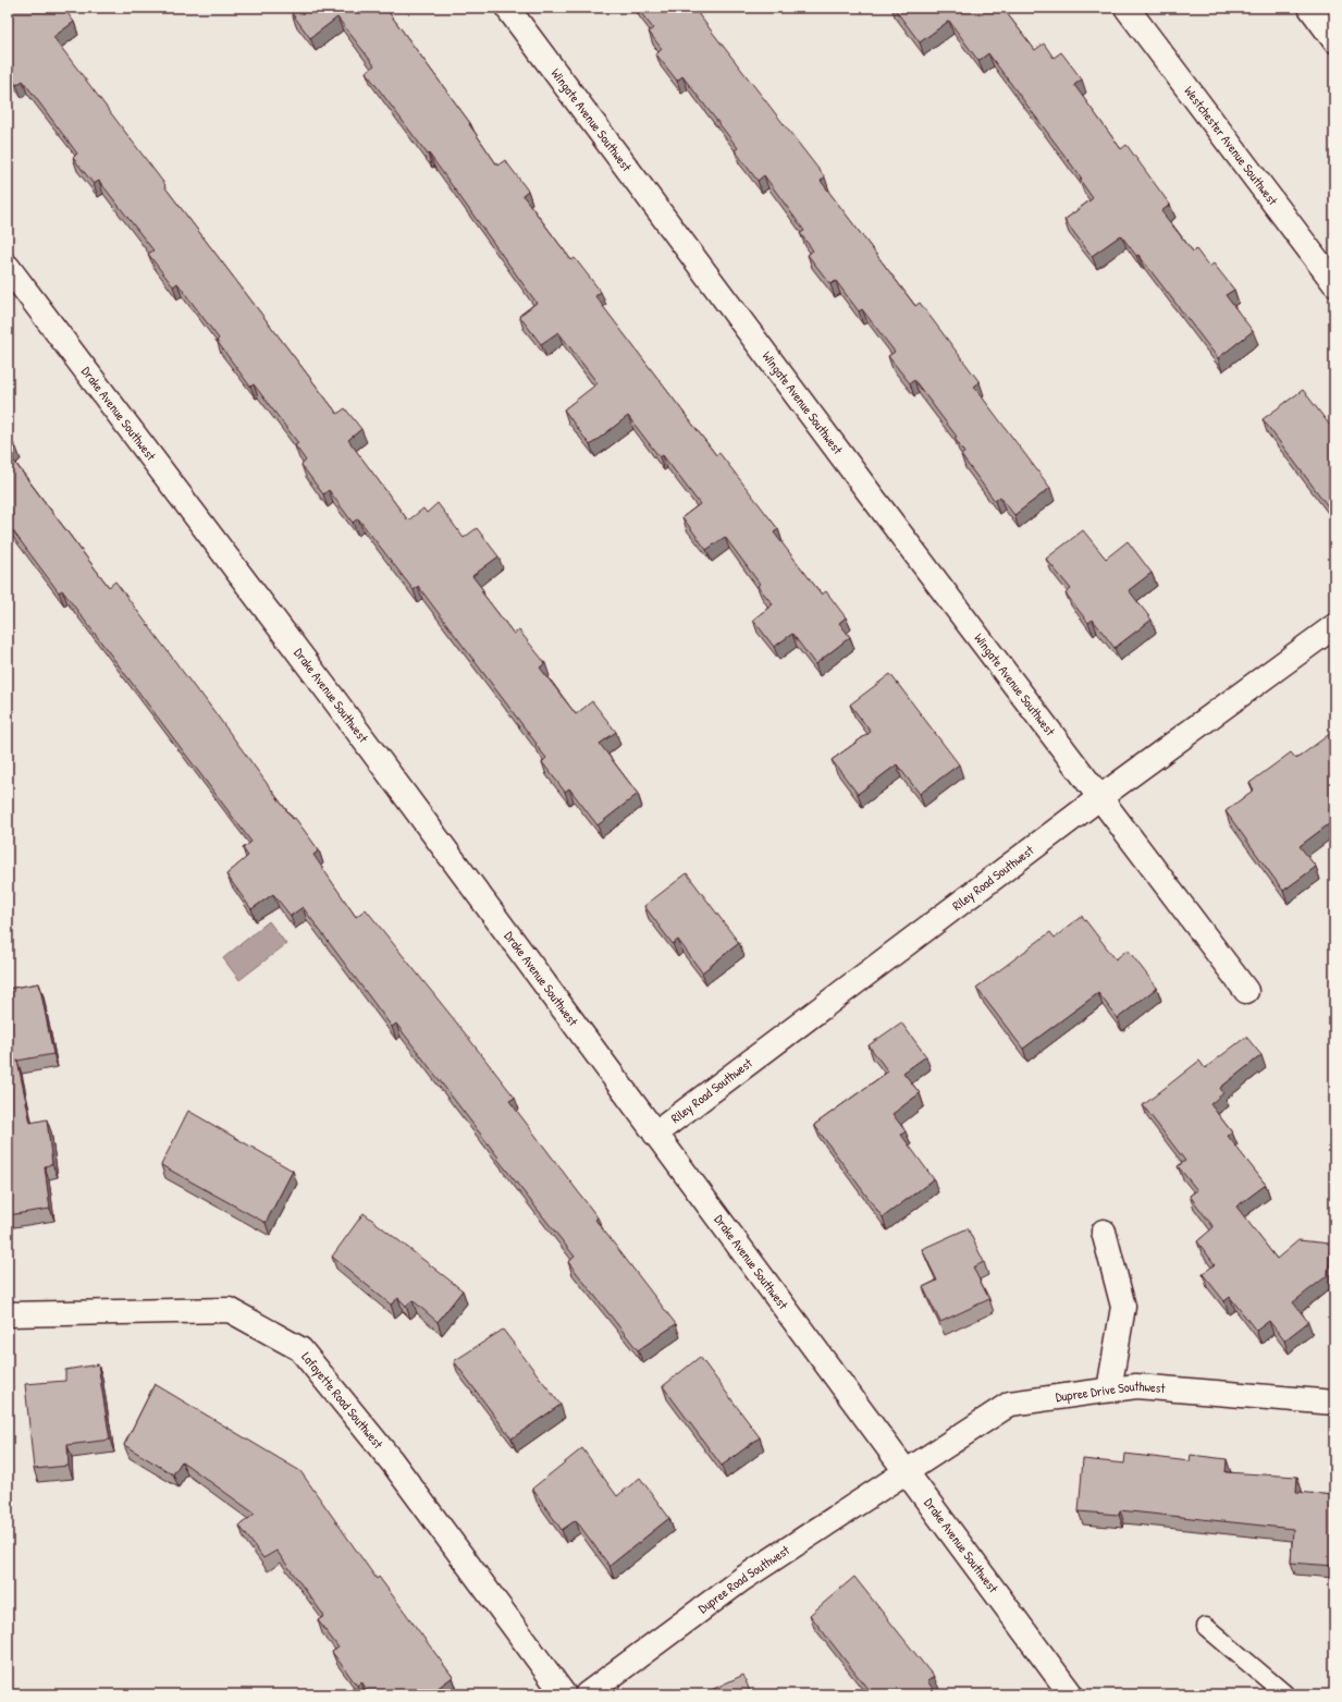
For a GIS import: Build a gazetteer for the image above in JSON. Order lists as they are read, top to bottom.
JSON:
{
  "streets": {
    "street": [
      "Wingate Avenue Southwest",
      "Westchester Avenue Southwest",
      "Drake Avenue Southwest",
      "Riley Road Southwest",
      "Dupree Drive Southwest",
      "Lafayette Road Southwest",
      "Dupree Road Southwest"
    ]
  },
  "crossings": [
    ["Wingate Avenue Southwest", "Riley Road Southwest"],
    ["Drake Avenue Southwest", "Riley Road Southwest"],
    ["Drake Avenue Southwest", "Dupree Drive Southwest"],
    ["Drake Avenue Southwest", "Dupree Road Southwest"],
    ["Dupree Drive Southwest", "Dupree Road Southwest"]
  ]
}
